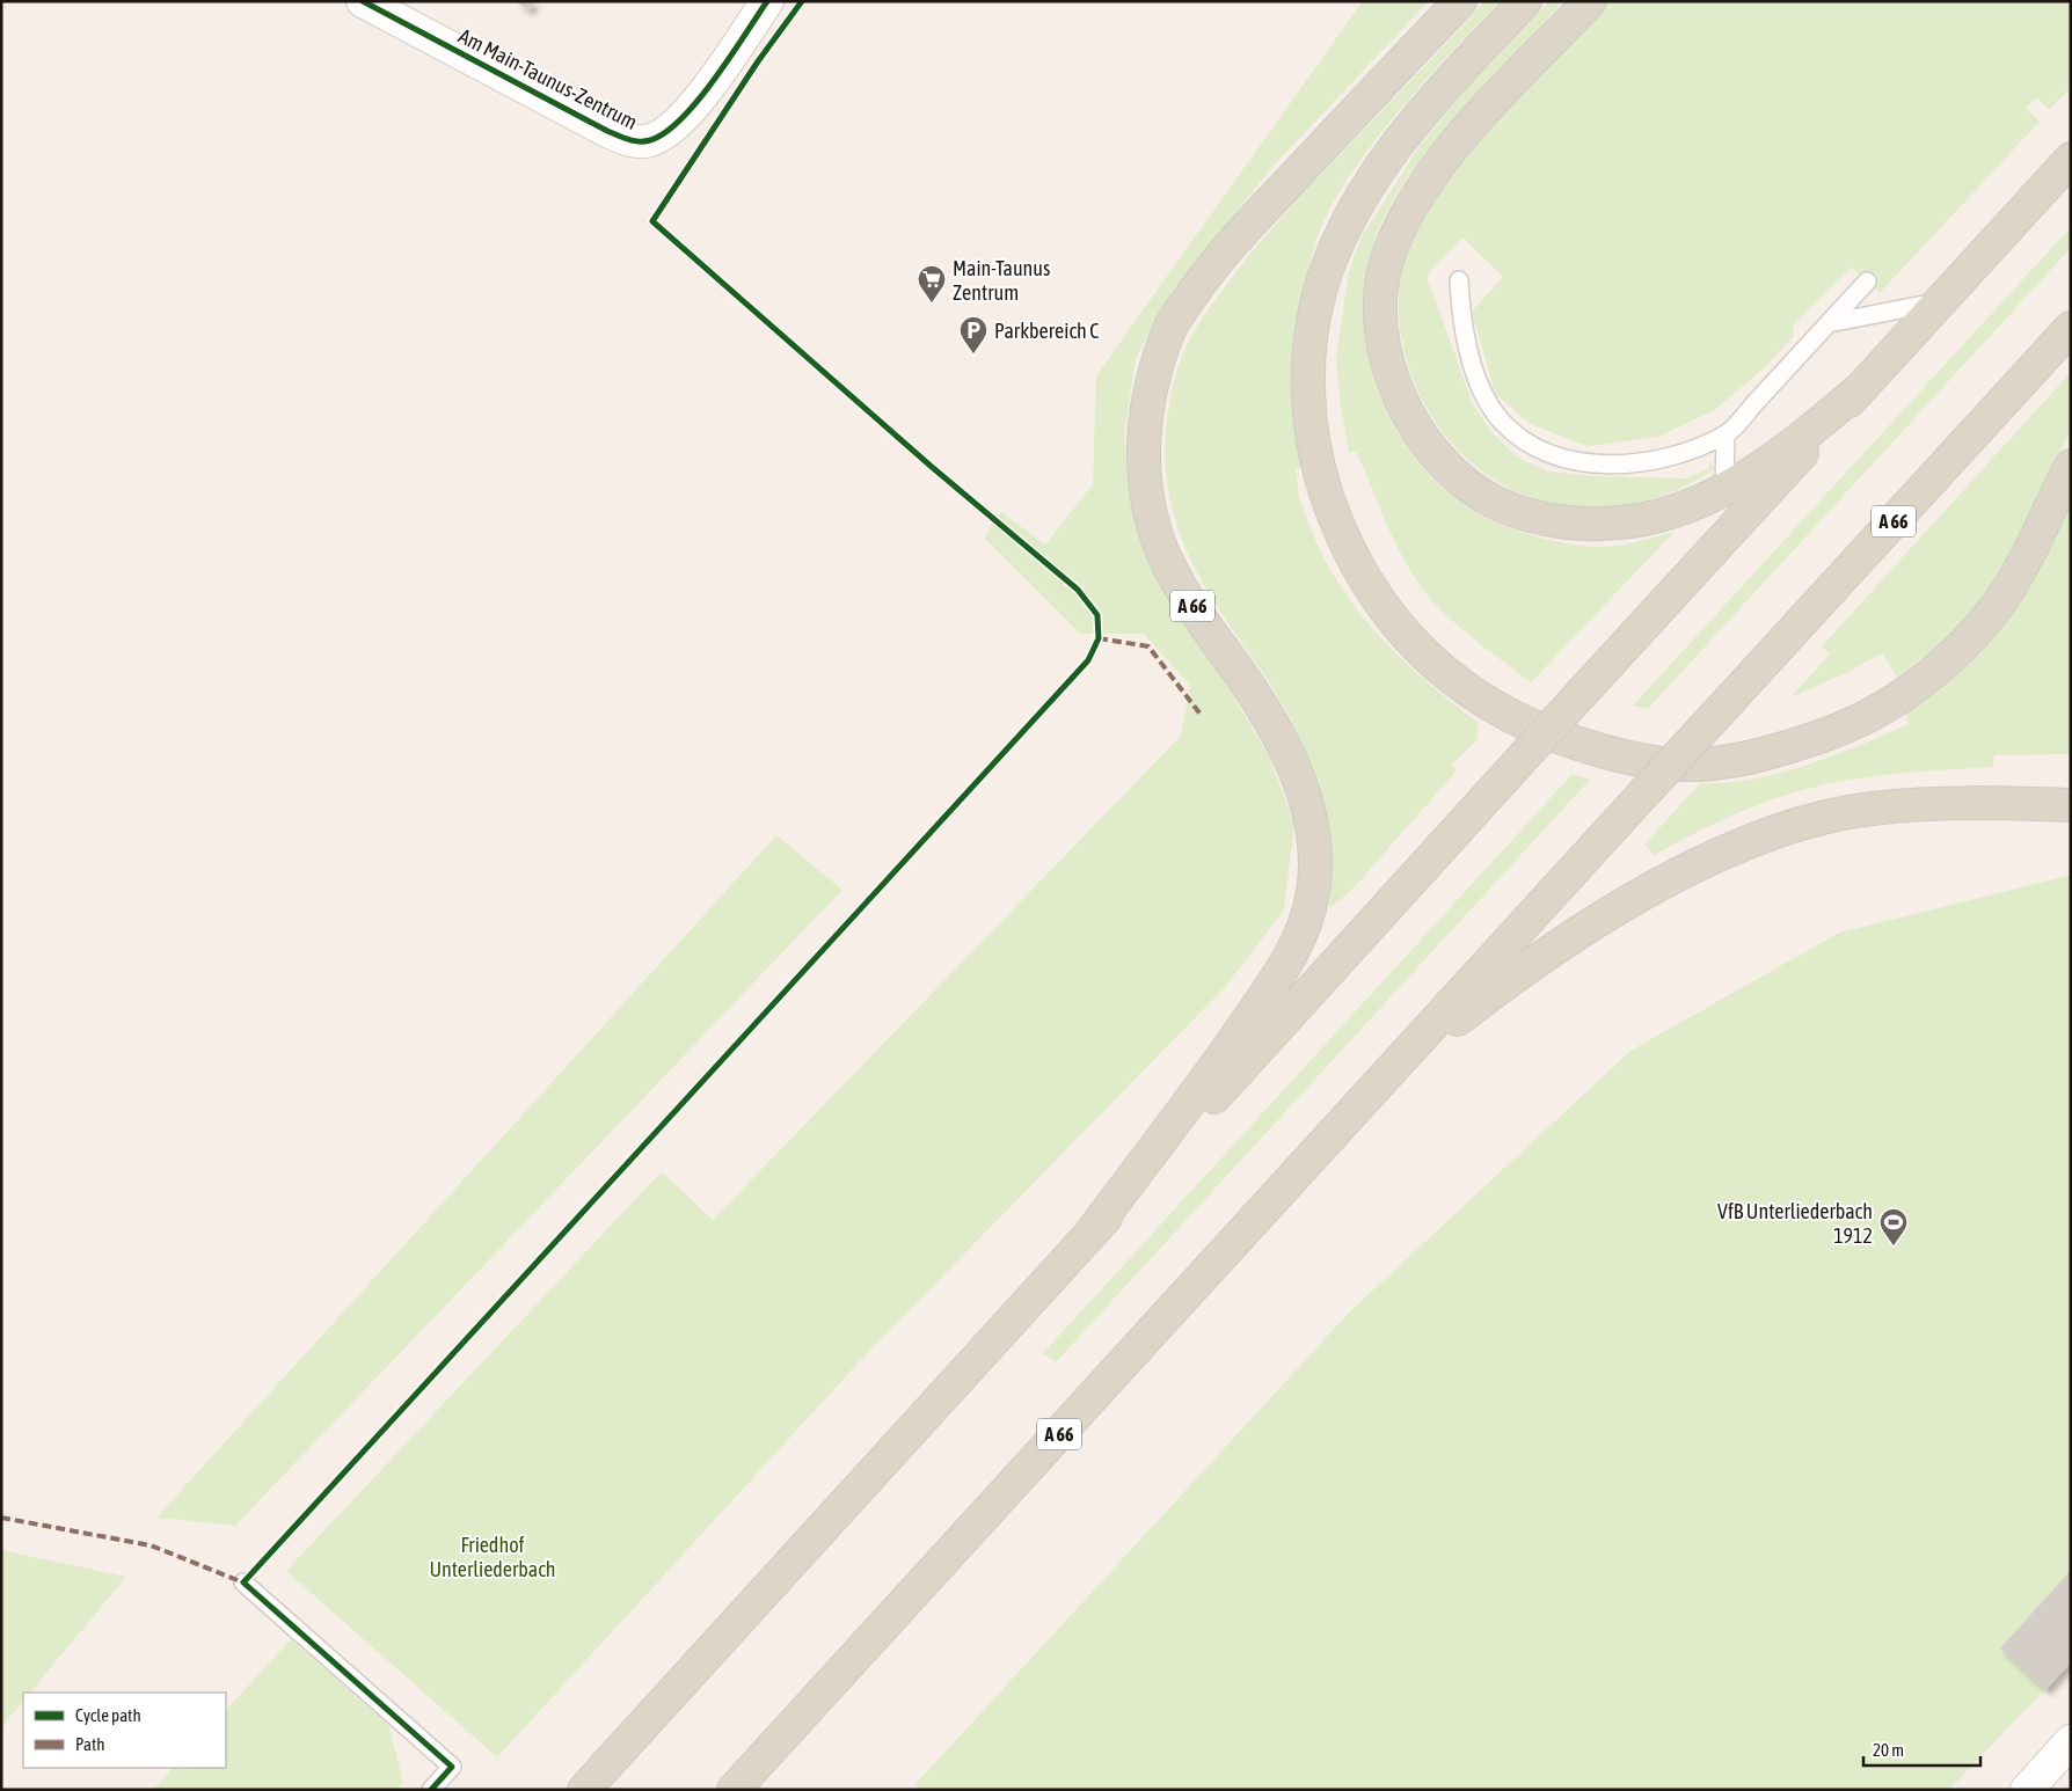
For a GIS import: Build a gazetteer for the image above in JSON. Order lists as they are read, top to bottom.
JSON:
{
  "streets": {
    "highway": ["A 66"],
    "street": ["Am Main-Taunus-Zentrum"]
  },
  "parks": ["Friedhof Unterliederbach"],
  "places": {
    "supermarket": ["Main-Taunus Zentrum"],
    "parking": ["Parkbereich C"],
    "sports": ["VfB Unterliederbach 1912"]
  },
  "legend": ["Cycle path", "Path"],
  "scale_bar": "20 m"
}
